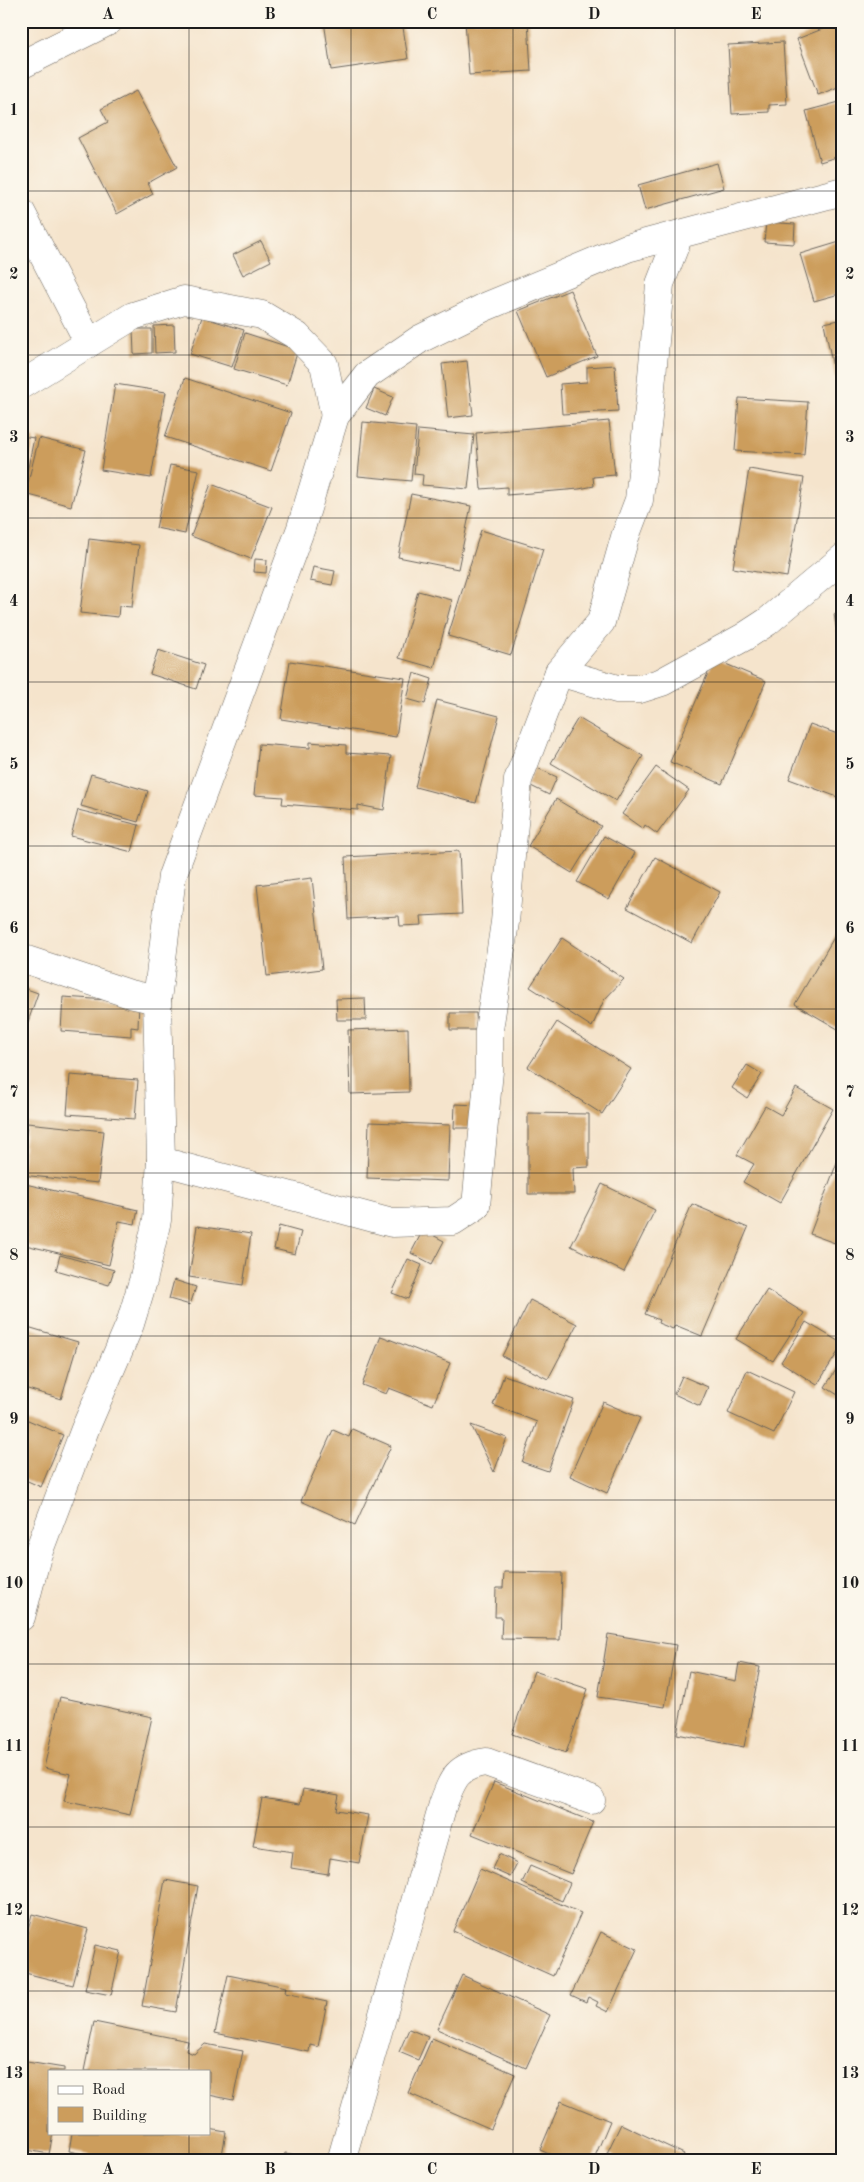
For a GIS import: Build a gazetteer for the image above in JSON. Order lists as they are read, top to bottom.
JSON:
{
  "legend": ["Road", "Building"],
  "grid": {
    "columns": [
      "A",
      "B",
      "C",
      "D",
      "E"
    ],
    "rows": [
      "1",
      "2",
      "3",
      "4",
      "5",
      "6",
      "7",
      "8",
      "9",
      "10",
      "11",
      "12",
      "13"
    ]
  }
}
